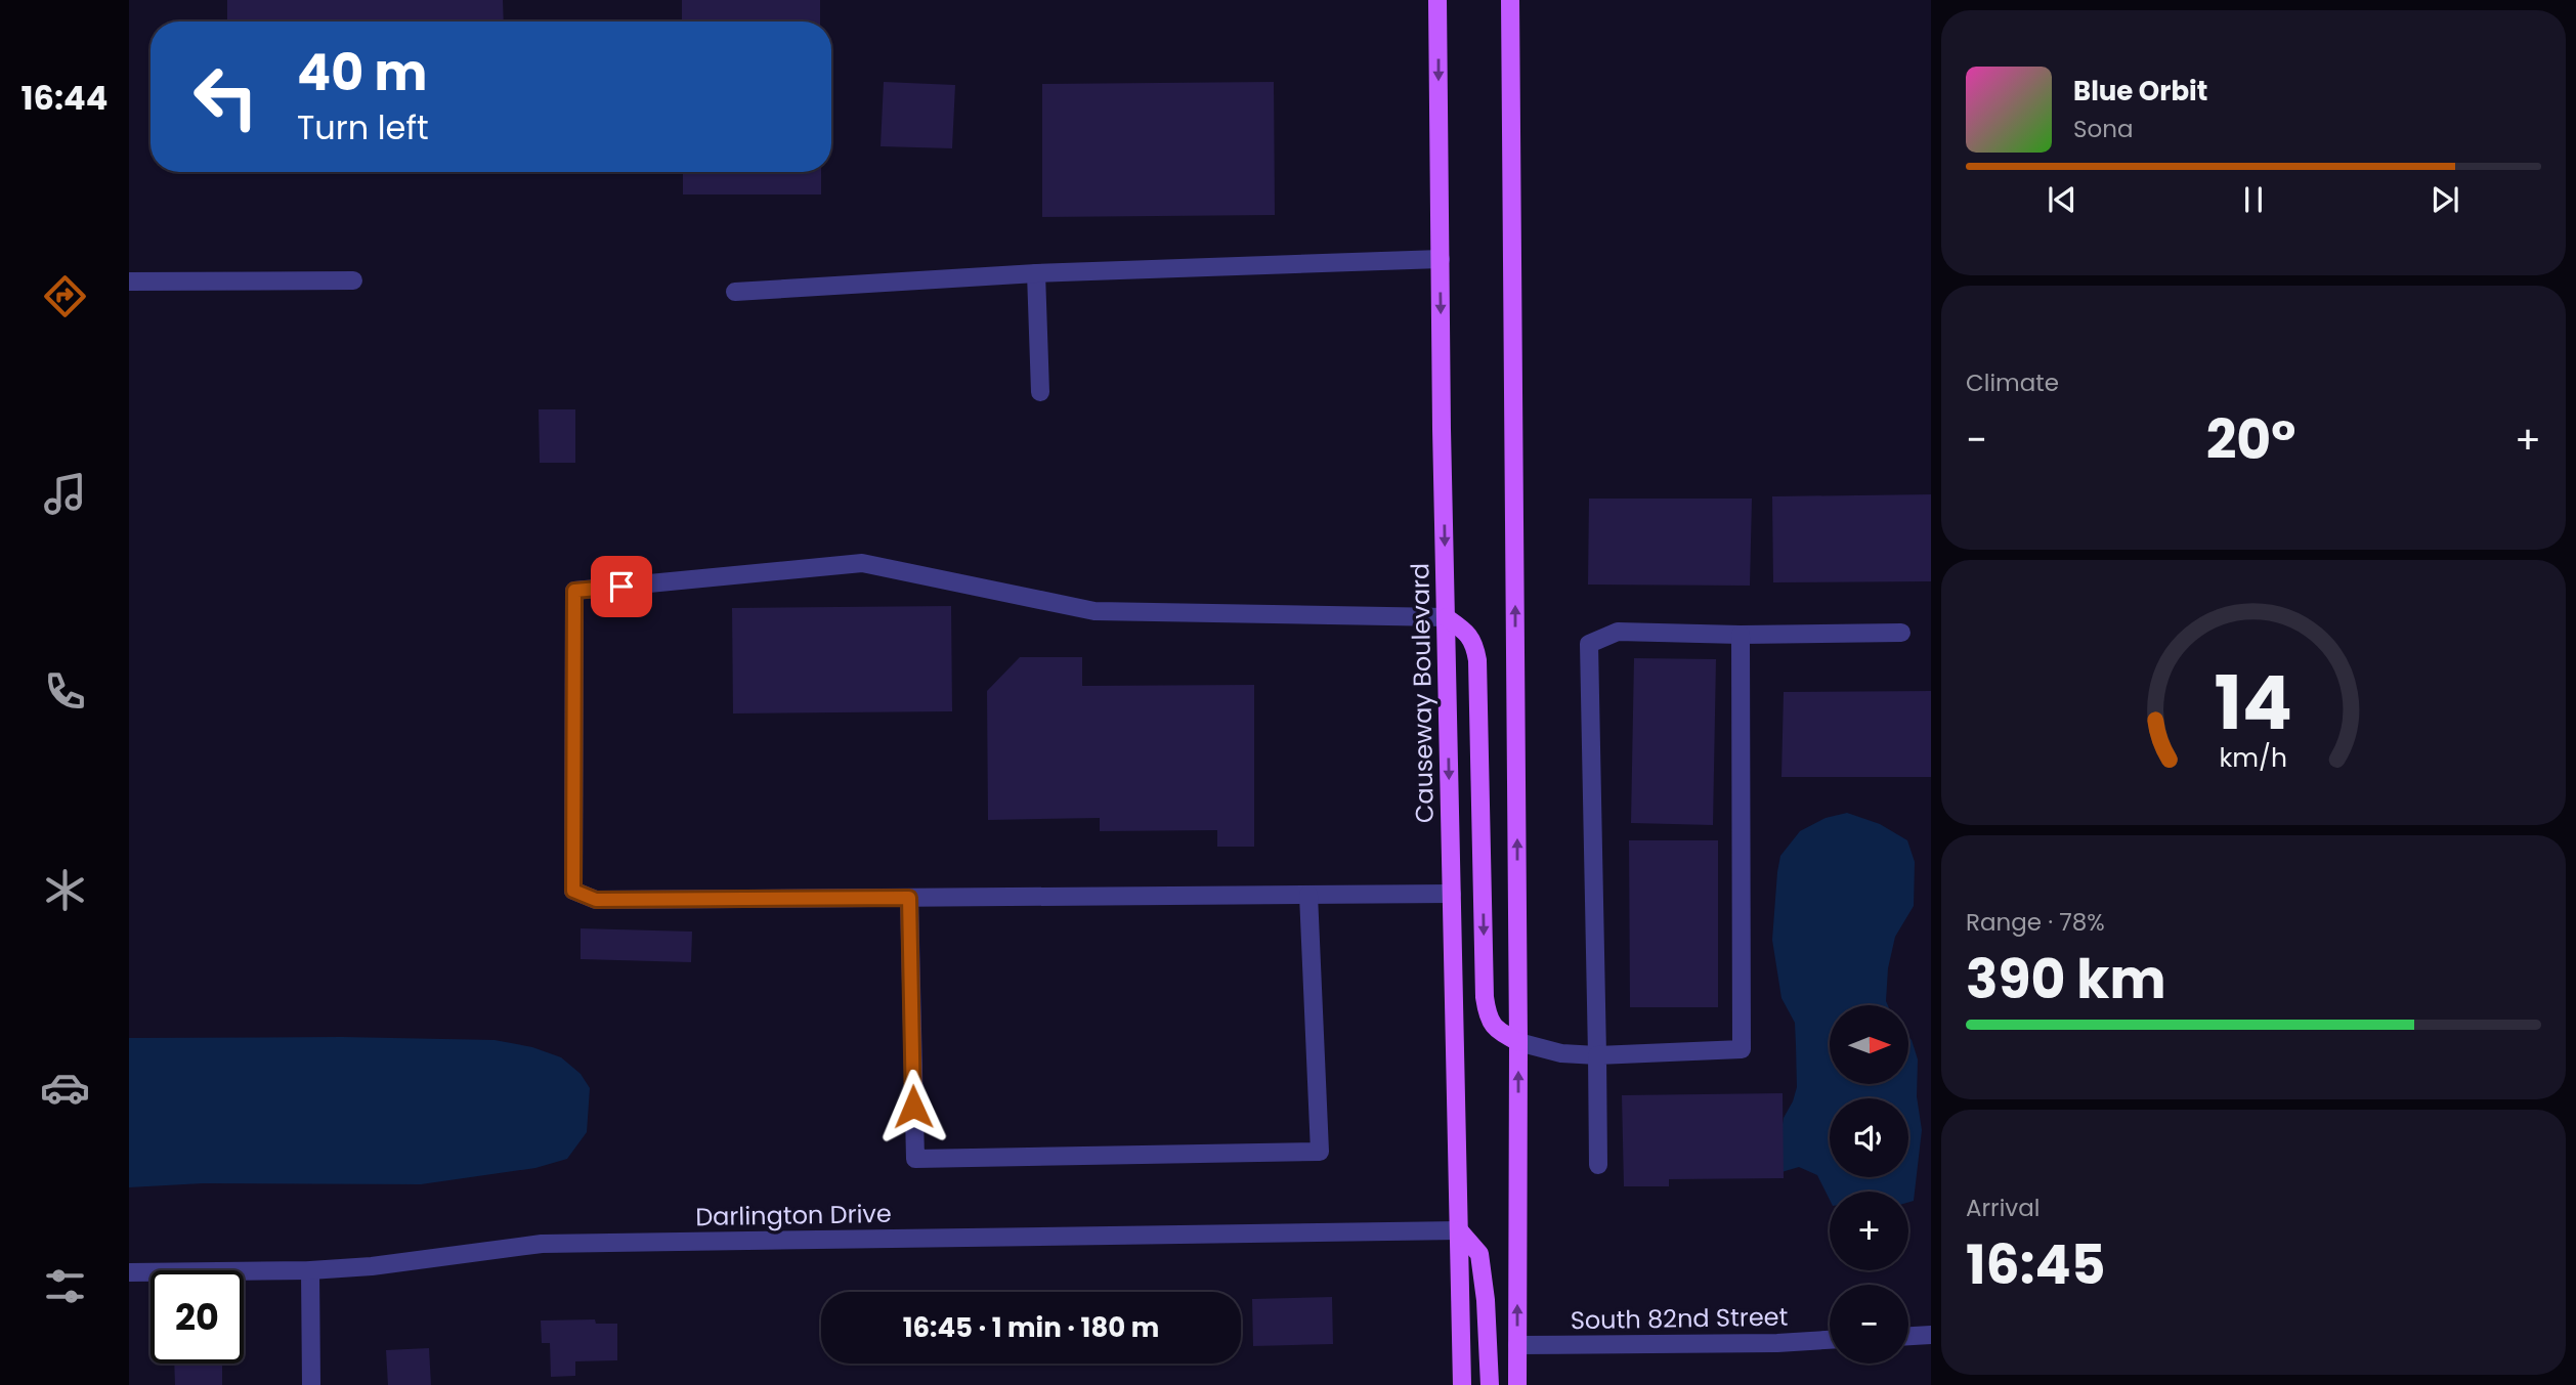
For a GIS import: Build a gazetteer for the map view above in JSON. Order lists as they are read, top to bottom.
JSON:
{
  "streets": {
    "main road": ["Causeway Boulevard"],
    "street": ["Darlington Drive", "South 82nd Street"]
  },
  "crossings": [
    ["Causeway Boulevard", "Darlington Drive"]
  ],
  "north": "right",
  "page": {
    "tabs": "16:44",
    "turn": ["40 m", "Turn left"],
    "song": ["Blue Orbit", "Sona"],
    "tile": [
      "Climate",
      ["Range · 78%", "390 km"],
      ["Arrival", "16:45"]
    ],
    "heat": ["−", "20°", "+"],
    "map_buttons": ["+", "−"],
    "limit": "20",
    "trip": "16:45 · 1 min · 180 m",
    "gauge": ["14", "km/h"]
  }
}
